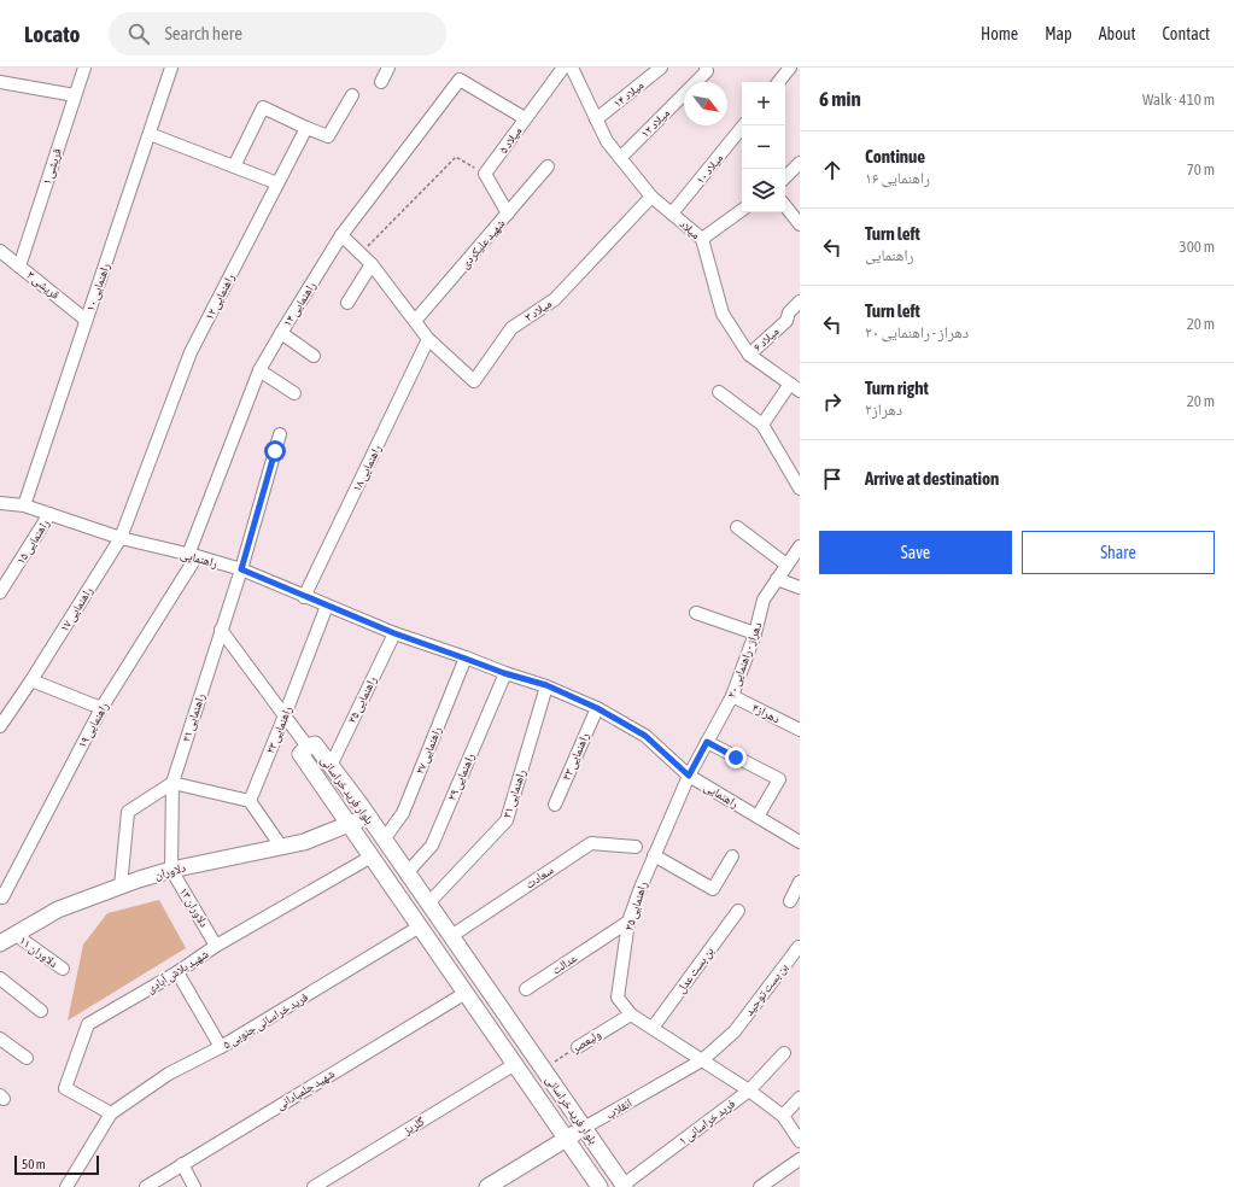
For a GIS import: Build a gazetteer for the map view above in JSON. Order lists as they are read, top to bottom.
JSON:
{
  "streets": {
    "street": [
      "میلاد ۱۴",
      "میلاد ۱۲",
      "میلاد ۵",
      "قریشی ۱",
      "میلاد ۱۰",
      "میلاد",
      "شهید علیکردی",
      "قریشی ۳",
      "راهنمایی ۱۰",
      "راهنمایی ۱۲",
      "راهنمایی ۱۴",
      "میلاد ۳",
      "میلاد ۶",
      "راهنمایی ۱۸",
      "راهنمایی ۱۵",
      "راهنمایی",
      "راهنمایی ۱۷",
      "دهراز - راهنمایی ۲۰",
      "راهنمایی ۲۵",
      "دهراز۴",
      "راهنمایی ۲۱",
      "راهنمایی ۱۹",
      "راهنمایی ۲۳",
      "راهنمایی ۲۷",
      "راهنمایی ۳۳",
      "راهنمایی ۲۹",
      "بلوار فرید خراسانی",
      "راهنمایی ۳۱",
      "دلاوران",
      "سعادت",
      "راهنمایی ۳۵",
      "دلاوران ۱۳",
      "دلاوران ۱۱",
      "عدالت",
      "بن بست عدل",
      "شهید بلاش آبادی",
      "بن بست توحید",
      "فرید خراسانی جنوبی ۵",
      "ولیعصر",
      "شهید جلمبادانی",
      "انقلاب",
      "فرید خراسانی ۱",
      "گلریز"
    ]
  },
  "crossings": [
    ["میلاد ۱۴", "میلاد"],
    ["میلاد ۱۲", "میلاد"],
    ["میلاد ۵", "راهنمایی ۱۴"],
    ["قریشی ۱", "قریشی ۳"],
    ["میلاد ۱۰", "میلاد"],
    ["میلاد", "میلاد ۳"],
    ["میلاد", "میلاد ۶"],
    ["قریشی ۳", "راهنمایی ۱۰"],
    ["راهنمایی ۱۰", "راهنمایی"],
    ["راهنمایی ۱۲", "راهنمایی"],
    ["راهنمایی ۱۲", "راهنمایی ۱۷"],
    ["راهنمایی ۱۴", "راهنمایی"],
    ["راهنمایی ۱۴", "راهنمایی ۱۹"],
    ["میلاد ۳", "راهنمایی ۱۸"],
    ["راهنمایی ۱۸", "راهنمایی"],
    ["راهنمایی ۱۵", "راهنمایی"],
    ["راهنمایی", "راهنمایی ۱۷"],
    ["راهنمایی", "دهراز - راهنمایی ۲۰"],
    ["راهنمایی", "راهنمایی ۲۵"],
    ["راهنمایی", "راهنمایی ۲۱"],
    ["راهنمایی", "راهنمایی ۱۹"],
    ["راهنمایی", "راهنمایی ۲۳"],
    ["راهنمایی", "راهنمایی ۲۷"],
    ["راهنمایی", "راهنمایی ۳۳"],
    ["راهنمایی", "راهنمایی ۲۹"],
    ["راهنمایی", "راهنمایی ۳۱"],
    ["راهنمایی", "راهنمایی ۳۵"],
    ["دهراز - راهنمایی ۲۰", "دهراز۴"],
    ["دهراز - راهنمایی ۲۰", "راهنمایی ۳۵"],
    ["راهنمایی ۲۵", "بلوار فرید خراسانی"],
    ["راهنمایی ۲۱", "دلاوران"],
    ["راهنمایی ۲۱", "دلاوران ۱۳"],
    ["راهنمایی ۲۷", "بلوار فرید خراسانی"],
    ["راهنمایی ۲۹", "بلوار فرید خراسانی"],
    ["بلوار فرید خراسانی", "راهنمایی ۳۱"],
    ["بلوار فرید خراسانی", "دلاوران"],
    ["بلوار فرید خراسانی", "سعادت"],
    ["بلوار فرید خراسانی", "شهید بلاش آبادی"],
    ["بلوار فرید خراسانی", "فرید خراسانی جنوبی ۵"],
    ["بلوار فرید خراسانی", "ولیعصر"],
    ["بلوار فرید خراسانی", "شهید جلمبادانی"],
    ["بلوار فرید خراسانی", "انقلاب"],
    ["بلوار فرید خراسانی", "فرید خراسانی ۱"],
    ["بلوار فرید خراسانی", "گلریز"],
    ["دلاوران", "دلاوران ۱۳"],
    ["دلاوران", "دلاوران ۱۱"],
    ["راهنمایی ۳۵", "عدالت"],
    ["راهنمایی ۳۵", "بن بست عدل"],
    ["راهنمایی ۳۵", "بن بست توحید"],
    ["راهنمایی ۳۵", "ولیعصر"],
    ["راهنمایی ۳۵", "انقلاب"],
    ["دلاوران ۱۳", "شهید بلاش آبادی"],
    ["شهید بلاش آبادی", "فرید خراسانی جنوبی ۵"],
    ["بن بست توحید", "انقلاب"]
  ],
  "scale_bar": "50 m",
  "north": "bottom right",
  "page": {
    "header": "Locato",
    "search": "Search here",
    "nav": [
      "Home",
      "Map",
      "About",
      "Contact"
    ],
    "heading": ["6 min", "Walk · 410 m"],
    "map_buttons": ["+", "−"],
    "list": [
      ["Continue", "راهنمایی ۱۶", "70 m"],
      ["Turn left", "راهنمایی", "300 m"],
      ["Turn left", "دهراز - راهنمایی ۲۰", "20 m"],
      ["Turn right", "دهراز۲", "20 m"],
      "Arrive at destination"
    ],
    "buttons": ["Save", "Share"],
    "scale": "50 m"
  }
}
